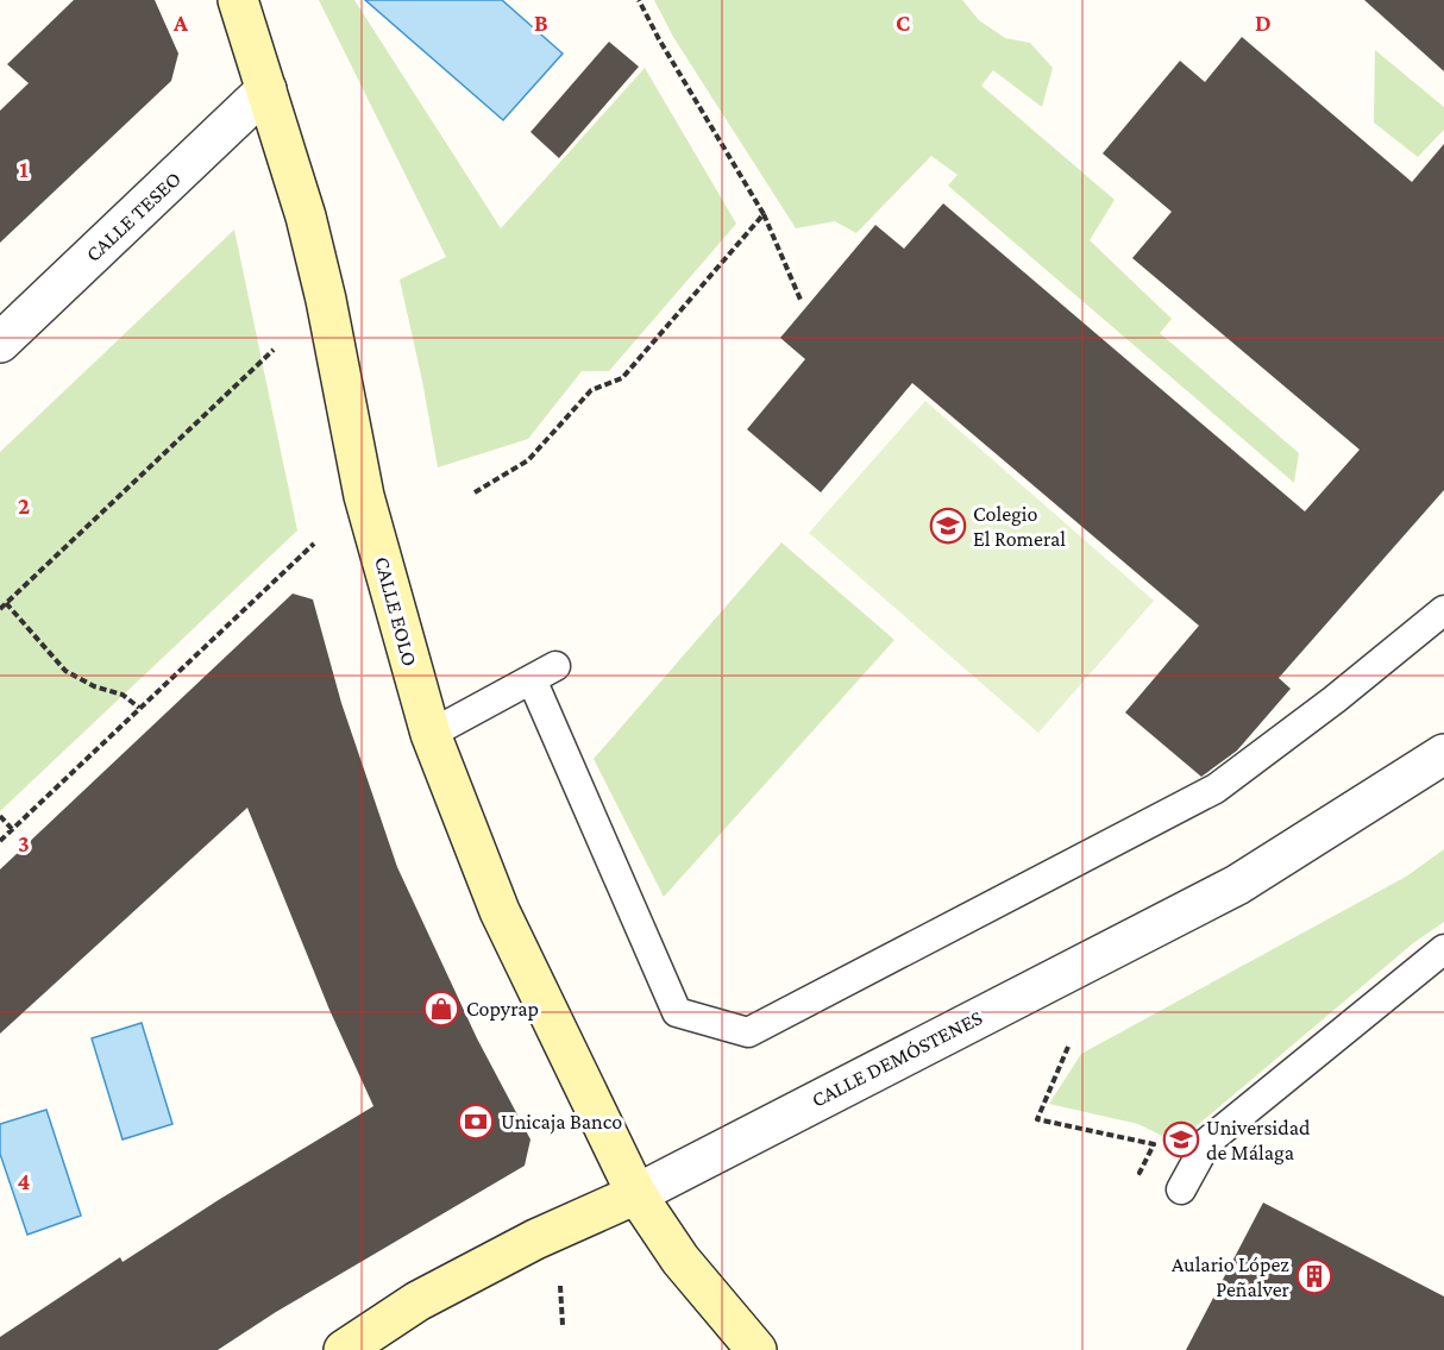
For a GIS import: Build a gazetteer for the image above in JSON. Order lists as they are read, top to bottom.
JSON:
{
  "streets": {
    "main road": ["CALLE EOLO", "CALLE DEMÓSTENES"],
    "street": ["CALLE TESEO"]
  },
  "crossings": [
    ["CALLE TESEO", "CALLE EOLO"],
    ["CALLE EOLO", "CALLE DEMÓSTENES"]
  ],
  "places": {
    "school or university": ["Colegio El Romeral", "Universidad de Málaga"],
    "shop": ["Copyrap"],
    "bank": ["Unicaja Banco"],
    "building": ["Aulario López Peñalver"]
  },
  "grid": {
    "columns": [
      "A",
      "B",
      "C",
      "D"
    ],
    "rows": [
      "1",
      "2",
      "3",
      "4"
    ]
  }
}
